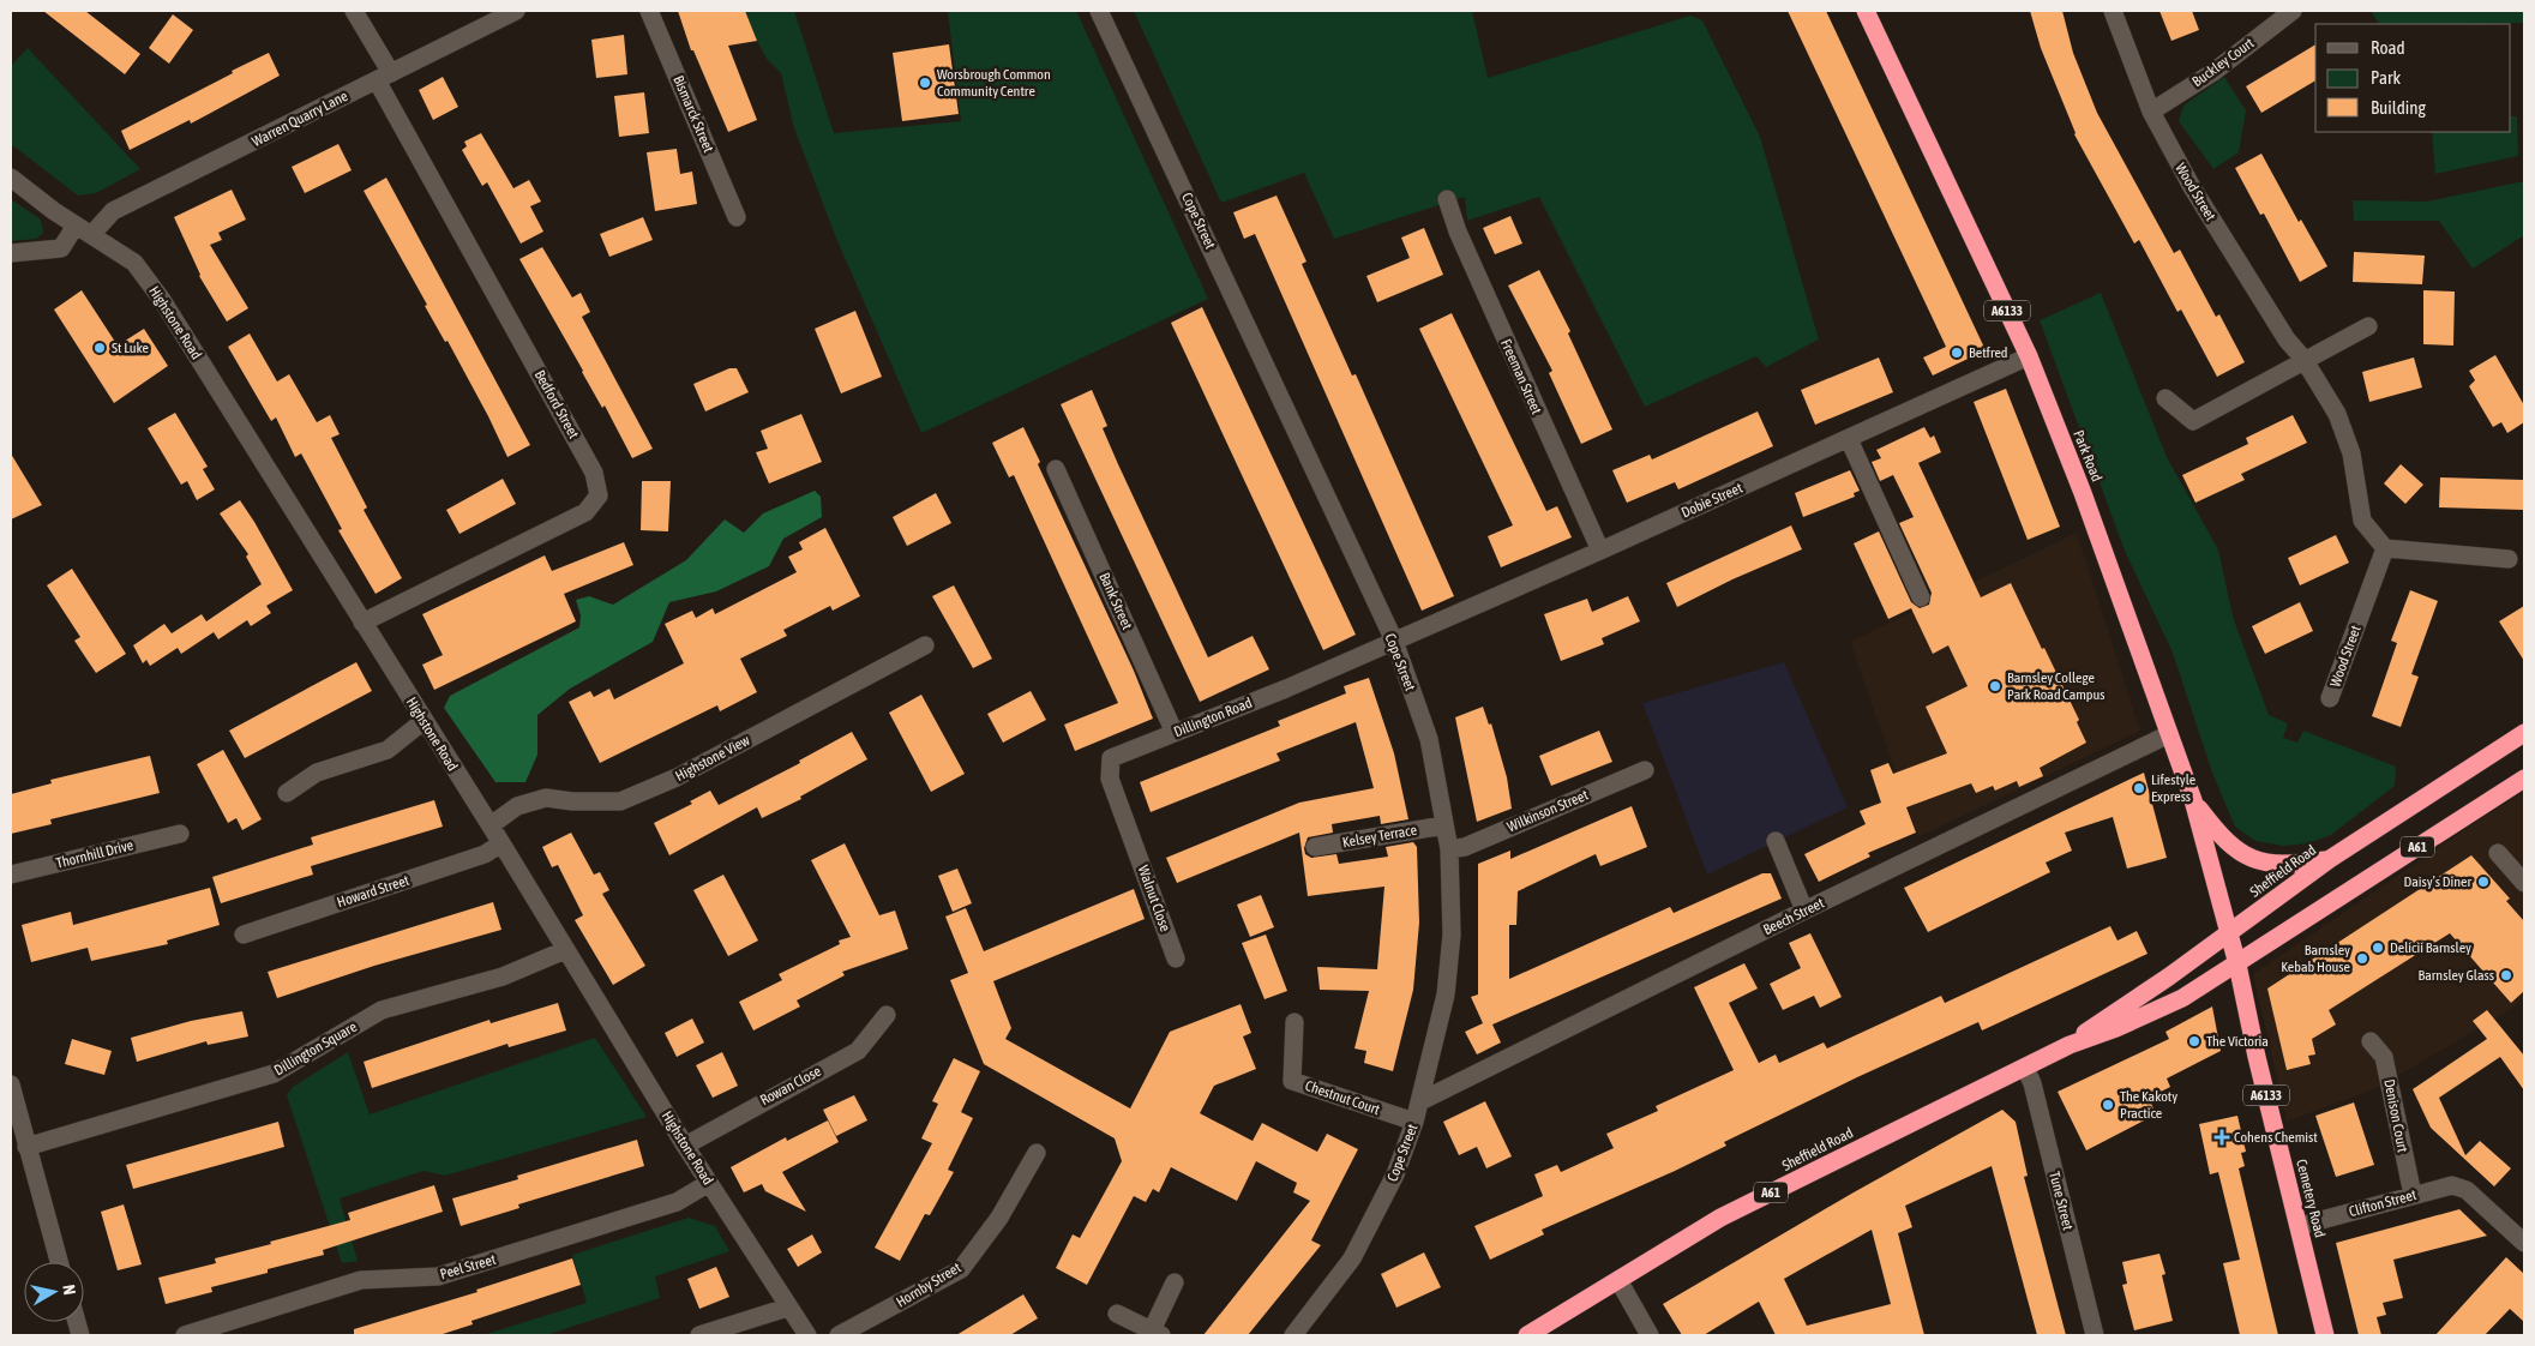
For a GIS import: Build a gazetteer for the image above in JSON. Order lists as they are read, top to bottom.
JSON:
{
  "streets": {
    "highway": [
      "A6133",
      "Park Road",
      "A61",
      "Sheffield Road",
      "Cemetery Road"
    ],
    "street": [
      "Buckley Court",
      "Bismarck Street",
      "Warren Quarry Lane",
      "Wood Street",
      "Cope Street",
      "Highstone Road",
      "Freeman Street",
      "Bedford Street",
      "Dobie Street",
      "Bank Street",
      "Dillington Road",
      "Highstone View",
      "Wilkinson Street",
      "Kelsey Terrace",
      "Thornhill Drive",
      "Howard Street",
      "Walnut Close",
      "Beech Street",
      "Dillington Square",
      "Rowan Close",
      "Chestnut Court",
      "Denison Court",
      "Tune Street",
      "Clifton Street",
      "Peel Street",
      "Hornby Street"
    ]
  },
  "crossings": [
    ["Buckley Court", "Wood Street"],
    ["Warren Quarry Lane", "Highstone Road"],
    ["Warren Quarry Lane", "Bedford Street"],
    ["Cope Street", "Dobie Street"],
    ["Cope Street", "Dillington Road"],
    ["Cope Street", "Wilkinson Street"],
    ["Cope Street", "Kelsey Terrace"],
    ["Cope Street", "Beech Street"],
    ["Cope Street", "Chestnut Court"],
    ["A6133", "Park Road"],
    ["A6133", "Sheffield Road"],
    ["A6133", "Cemetery Road"],
    ["Highstone Road", "Bedford Street"],
    ["Highstone Road", "Highstone View"],
    ["Highstone Road", "Howard Street"],
    ["Highstone Road", "Dillington Square"],
    ["Highstone Road", "Rowan Close"],
    ["Highstone Road", "Peel Street"],
    ["Freeman Street", "Dobie Street"],
    ["Park Road", "Dobie Street"],
    ["Park Road", "Sheffield Road"],
    ["Park Road", "Beech Street"],
    ["Dobie Street", "Dillington Road"],
    ["Bank Street", "Dillington Road"],
    ["Dillington Road", "Walnut Close"],
    ["Sheffield Road", "Cemetery Road"],
    ["Sheffield Road", "Tune Street"],
    ["Denison Court", "Clifton Street"],
    ["Cemetery Road", "Clifton Street"]
  ],
  "places": {
    "other": [
      "Worsbrough Common Community Centre",
      "St Luke",
      "Betfred",
      "Barnsley College Park Road Campus",
      "Lifestyle Express",
      "Daisy’s Diner",
      "Delicii Barnsley",
      "Barnsley Kebab House",
      "Barnsley Glass",
      "The Victoria",
      "The Kakoty Practice"
    ],
    "health": ["Cohens Chemist"]
  },
  "legend": ["Road", "Park", "Building"],
  "north": "right"
}
